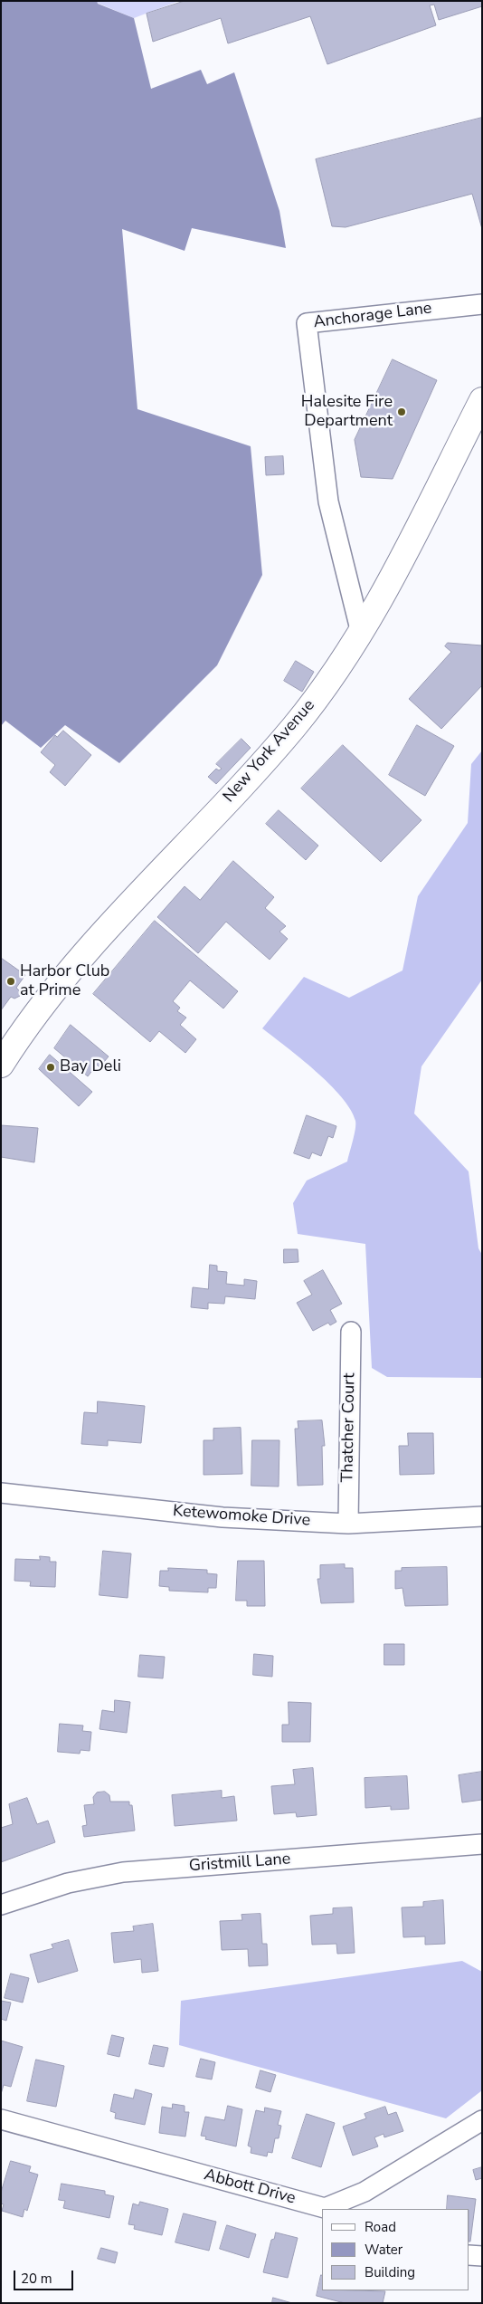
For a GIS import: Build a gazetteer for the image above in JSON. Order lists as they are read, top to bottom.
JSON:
{
  "streets": {
    "street": [
      "Anchorage Lane",
      "New York Avenue",
      "Thatcher Court",
      "Ketewomoke Drive",
      "Gristmill Lane",
      "Abbott Drive"
    ]
  },
  "crossings": [
    ["Anchorage Lane", "New York Avenue"],
    ["Thatcher Court", "Ketewomoke Drive"]
  ],
  "places": ["Halesite Fire Department", "Harbor Club at Prime", "Bay Deli"],
  "legend": ["Road", "Water", "Building"],
  "scale_bar": "20 m"
}
